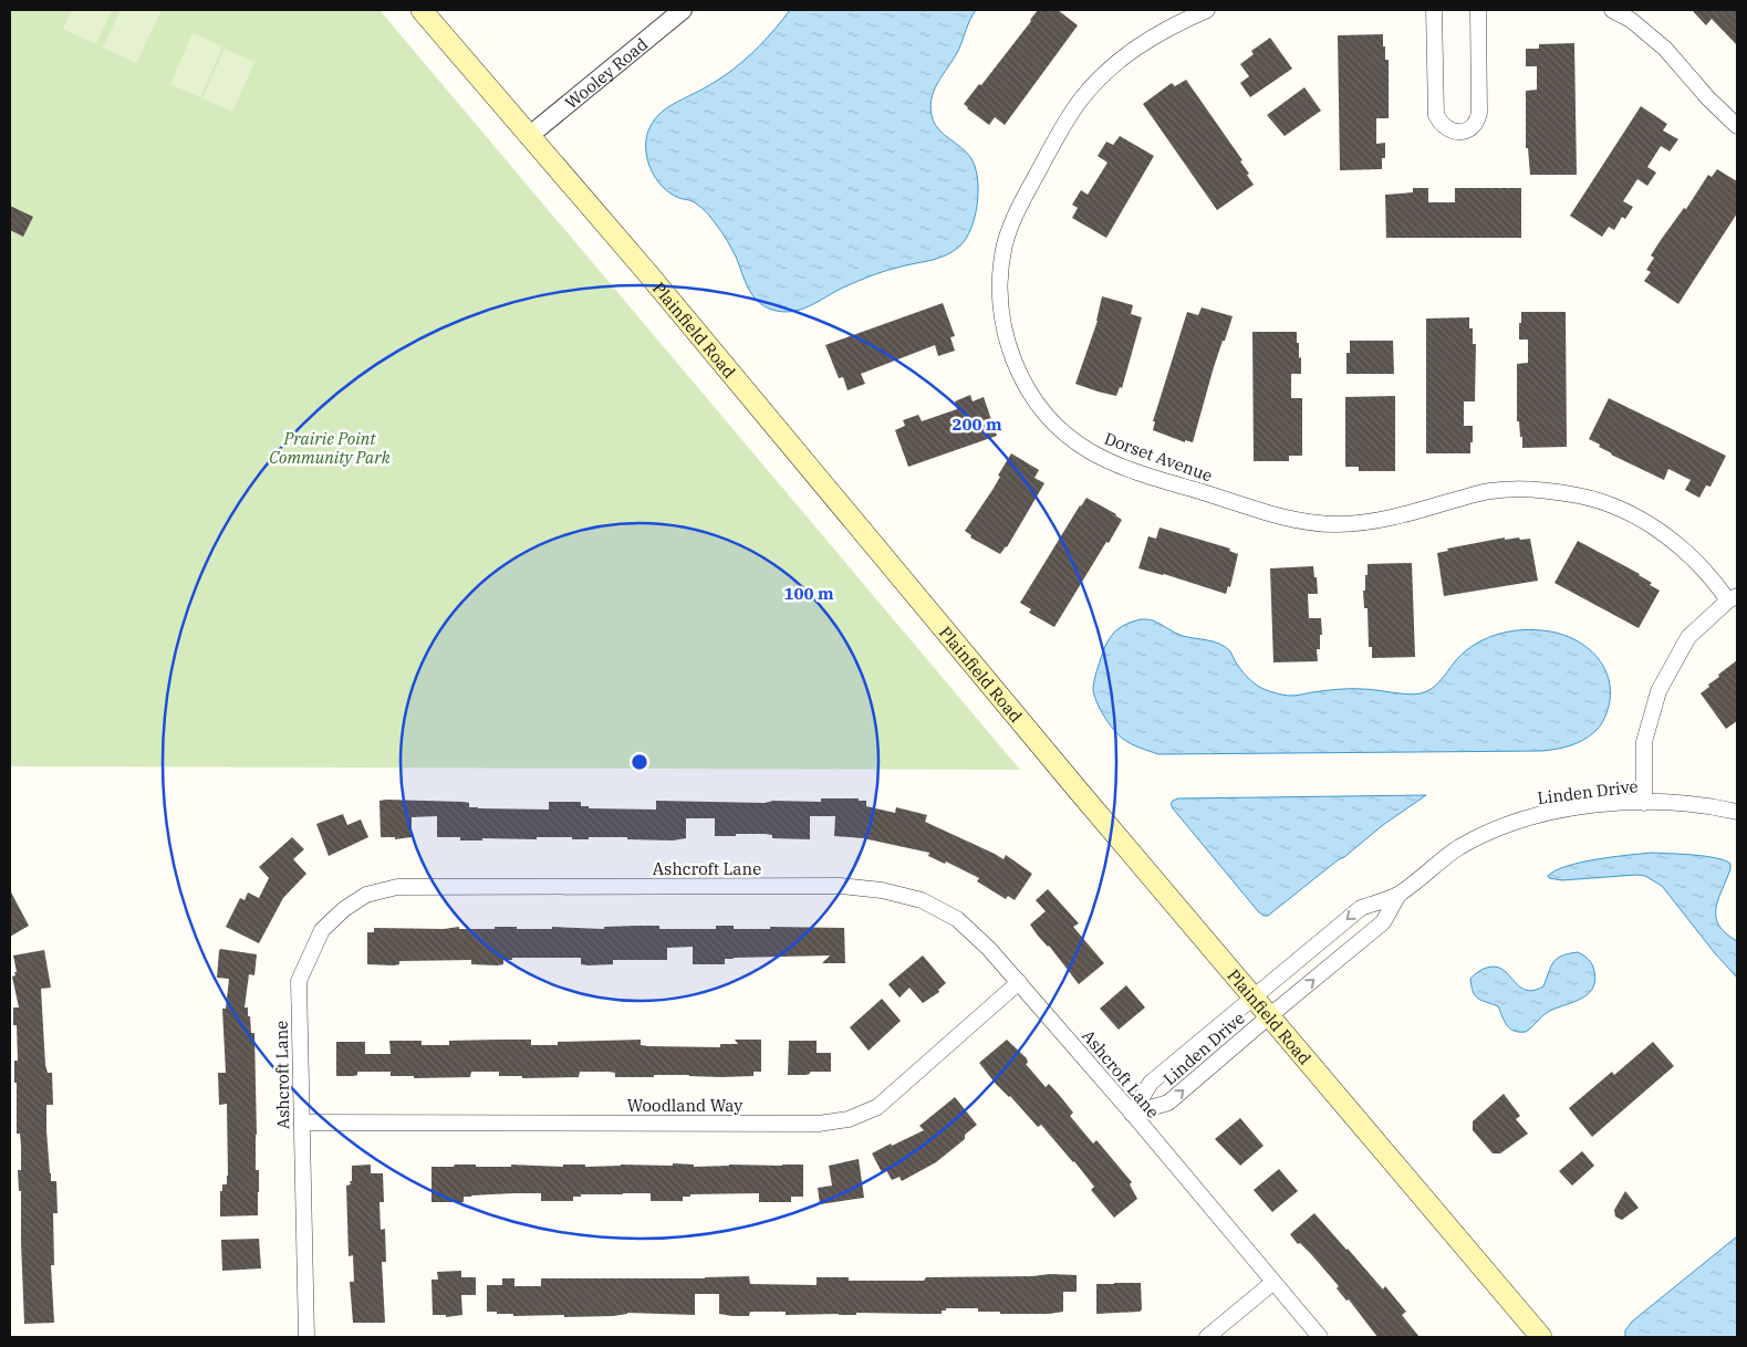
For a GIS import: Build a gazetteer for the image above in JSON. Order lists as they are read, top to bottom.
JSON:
{
  "streets": {
    "main road": ["Plainfield Road"],
    "street": [
      "Wooley Road",
      "Dorset Avenue",
      "Linden Drive",
      "Ashcroft Lane",
      "Woodland Way"
    ]
  },
  "crossings": [
    ["Wooley Road", "Plainfield Road"],
    ["Plainfield Road", "Linden Drive"],
    ["Linden Drive", "Ashcroft Lane"],
    ["Ashcroft Lane", "Woodland Way"]
  ],
  "parks": ["Prairie Point Community Park"],
  "rings": ["200 m", "100 m"]
}
